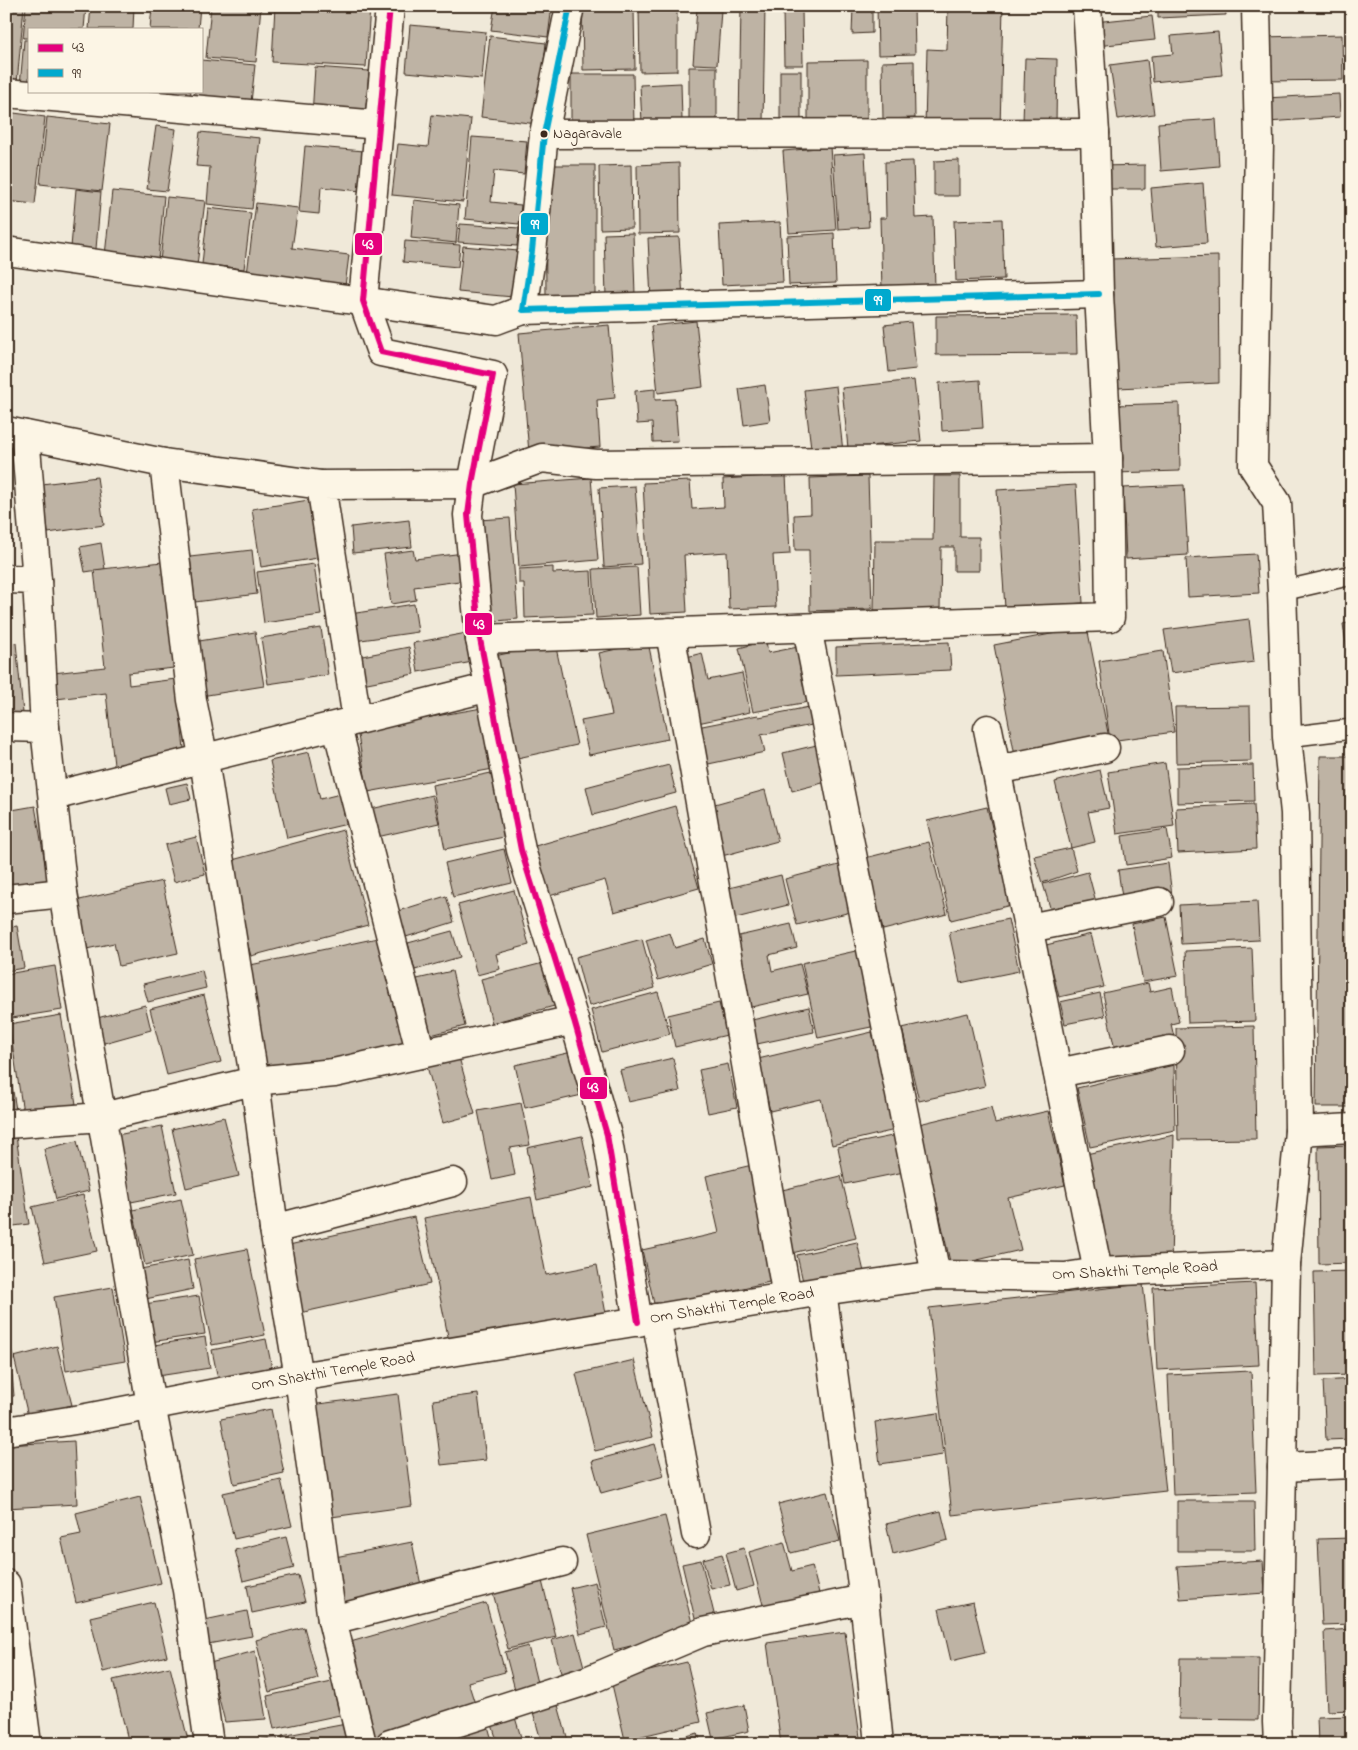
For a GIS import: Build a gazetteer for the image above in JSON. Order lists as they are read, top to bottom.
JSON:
{
  "streets": {
    "street": ["Om Shakthi Temple Road"]
  },
  "places": ["Nagaravale"],
  "lines": ["transit line 43", "transit line 99"],
  "legend": ["43", "99"]
}
